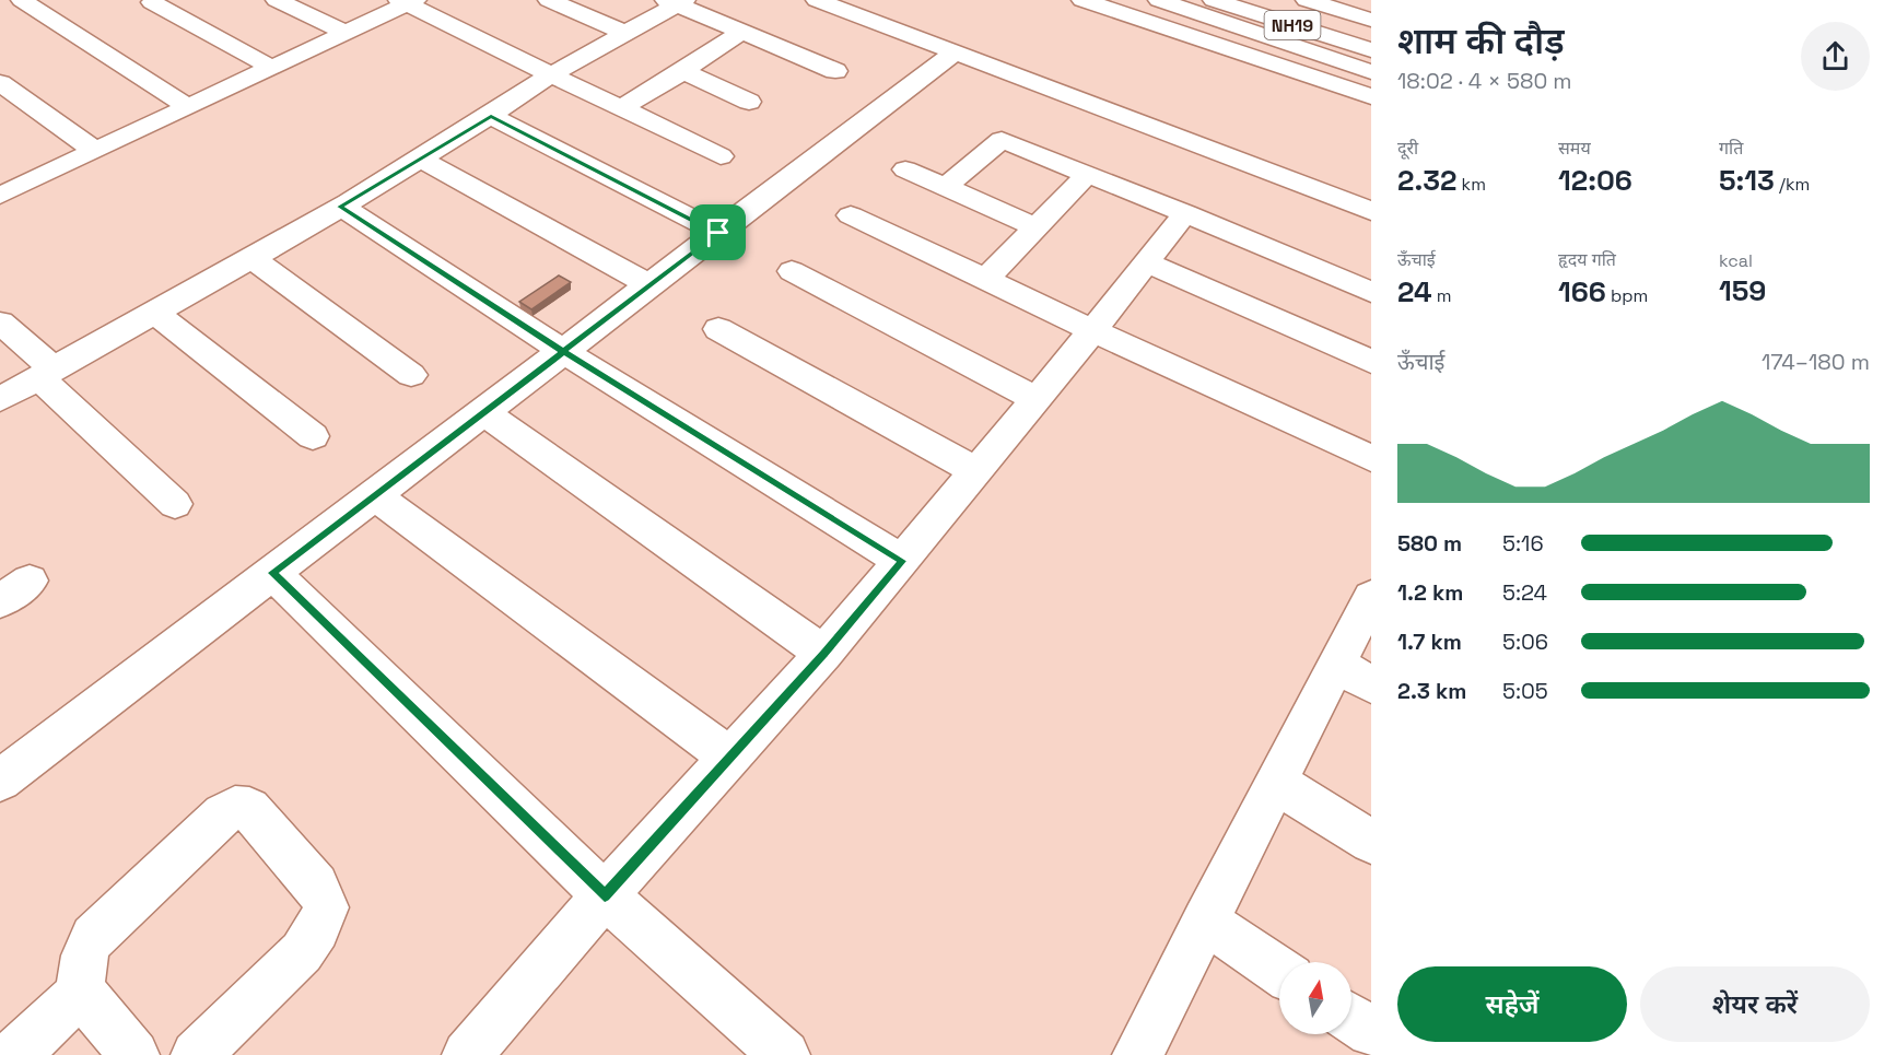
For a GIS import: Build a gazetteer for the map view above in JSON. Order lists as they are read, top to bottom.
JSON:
{
  "streets": {
    "main road": ["NH19"]
  },
  "north": "top",
  "page": {
    "heading": ["शाम की दौड़", "18:02 · 4 × 580 m"],
    "stats": [
      ["दूरी", "2.32 km"],
      ["समय", "12:06"],
      ["गति", "5:13 /km"],
      ["ऊँचाई", "24 m"],
      ["हृदय गति", "166 bpm"],
      ["kcal", "159"]
    ],
    "chart": ["ऊँचाई", "174–180 m"],
    "list": [
      {
        "name": "580 m",
        "note": "5:16"
      },
      {
        "name": "1.2 km",
        "note": "5:24"
      },
      {
        "name": "1.7 km",
        "note": "5:06"
      },
      {
        "name": "2.3 km",
        "note": "5:05"
      }
    ],
    "buttons": ["सहेजें", "शेयर करें"]
  }
}
